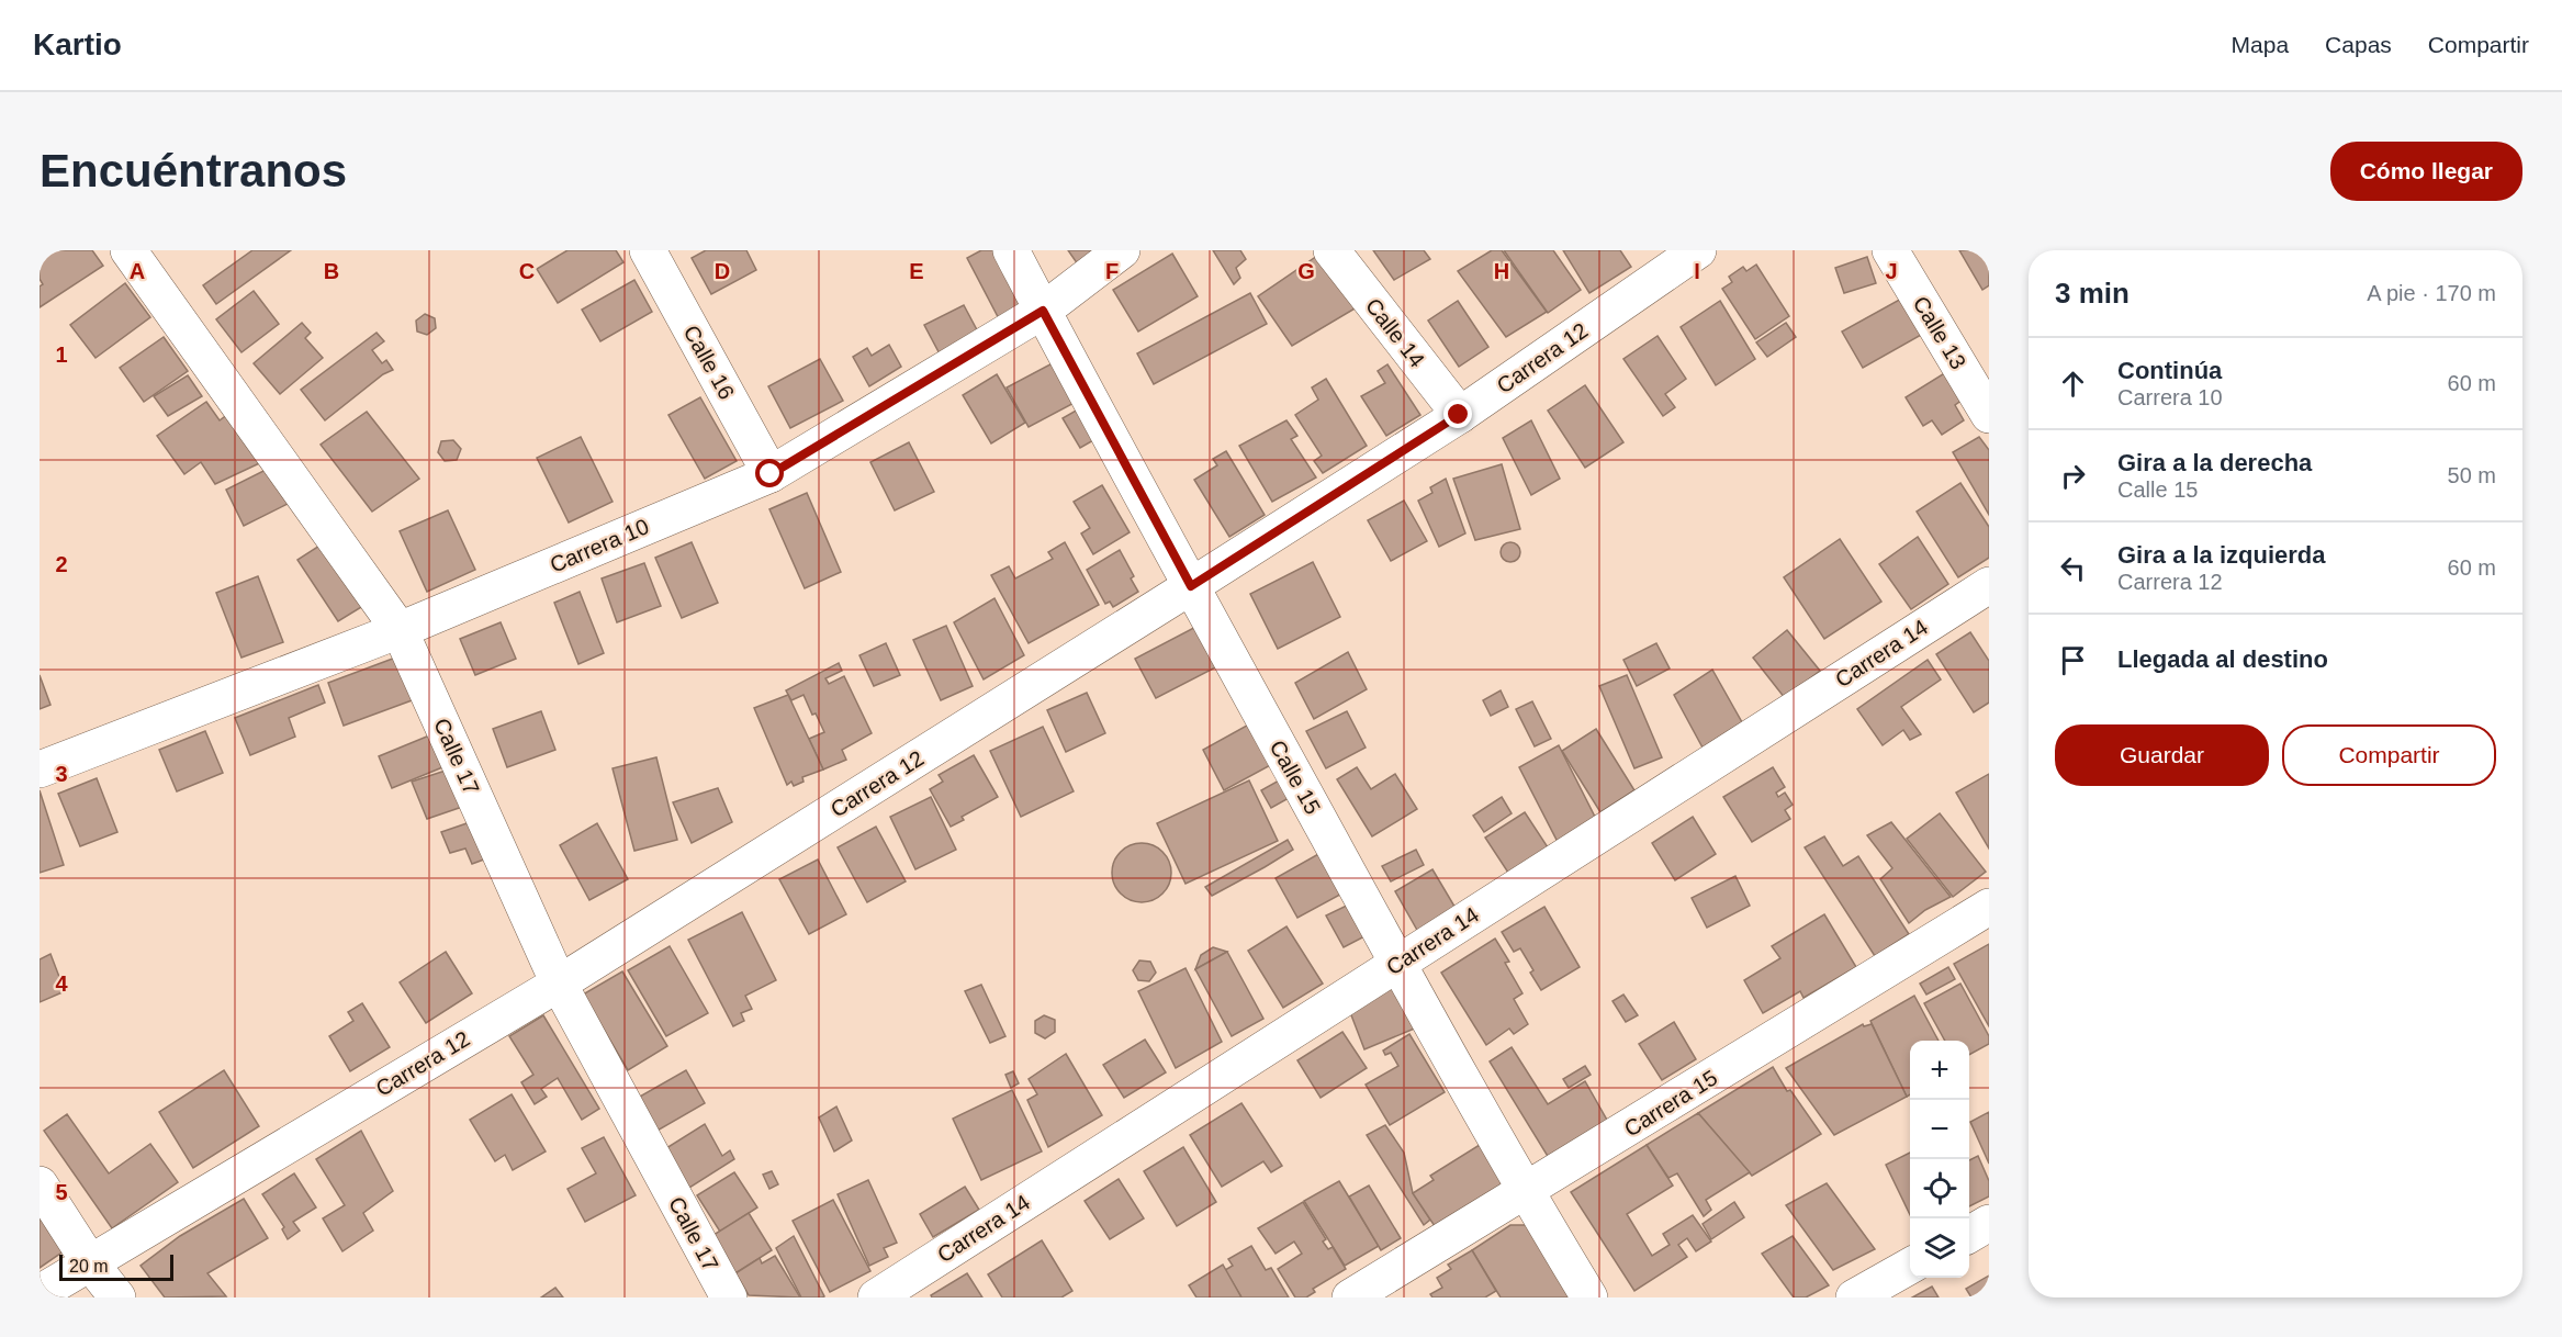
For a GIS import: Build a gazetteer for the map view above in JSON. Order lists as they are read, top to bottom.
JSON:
{
  "streets": {
    "street": [
      "Calle 14",
      "Calle 13",
      "Carrera 12",
      "Calle 16",
      "Carrera 10",
      "Carrera 14",
      "Calle 17",
      "Calle 15",
      "Carrera 15"
    ]
  },
  "crossings": [
    ["Calle 14", "Carrera 12"],
    ["Carrera 12", "Calle 17"],
    ["Carrera 12", "Calle 15"],
    ["Calle 16", "Carrera 10"],
    ["Carrera 10", "Calle 17"],
    ["Carrera 10", "Calle 15"],
    ["Carrera 14", "Calle 15"],
    ["Calle 15", "Carrera 15"]
  ],
  "scale_bar": "20 m",
  "page": {
    "header": "Kartio",
    "nav": ["Mapa", "Capas", "Compartir"],
    "buttons": [
      "Cómo llegar",
      ["Guardar", "Compartir"]
    ],
    "title": "Encuéntranos",
    "heading": ["3 min", "A pie · 170 m"],
    "list": [
      ["Continúa", "Carrera 10", "60 m"],
      ["Gira a la derecha", "Calle 15", "50 m"],
      ["Gira a la izquierda", "Carrera 12", "60 m"],
      "Llegada al destino"
    ],
    "map_buttons": ["+", "−"],
    "scale": "20 m"
  },
  "grid": {
    "columns": [
      "A",
      "B",
      "C",
      "D",
      "E",
      "F",
      "G",
      "H",
      "I",
      "J"
    ],
    "rows": [
      "1",
      "2",
      "3",
      "4",
      "5"
    ]
  }
}
